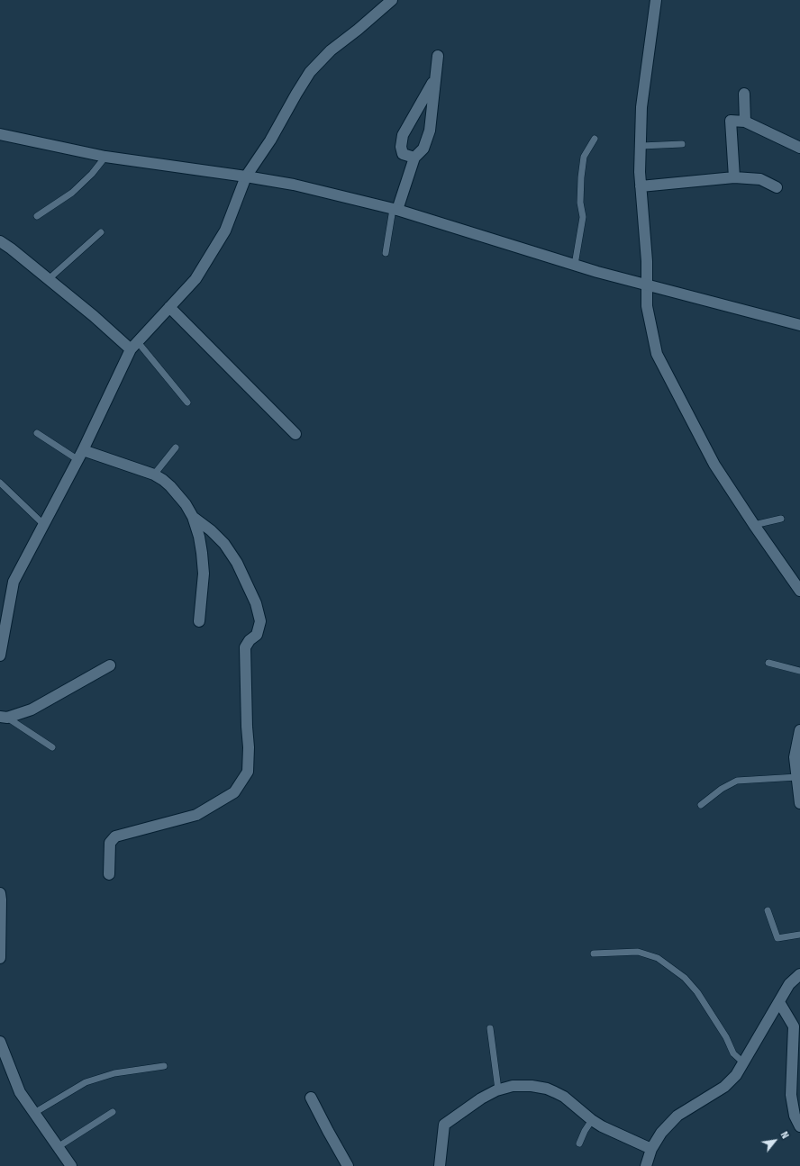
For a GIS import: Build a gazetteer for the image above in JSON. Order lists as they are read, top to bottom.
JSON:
{
  "north": "top right"
}
